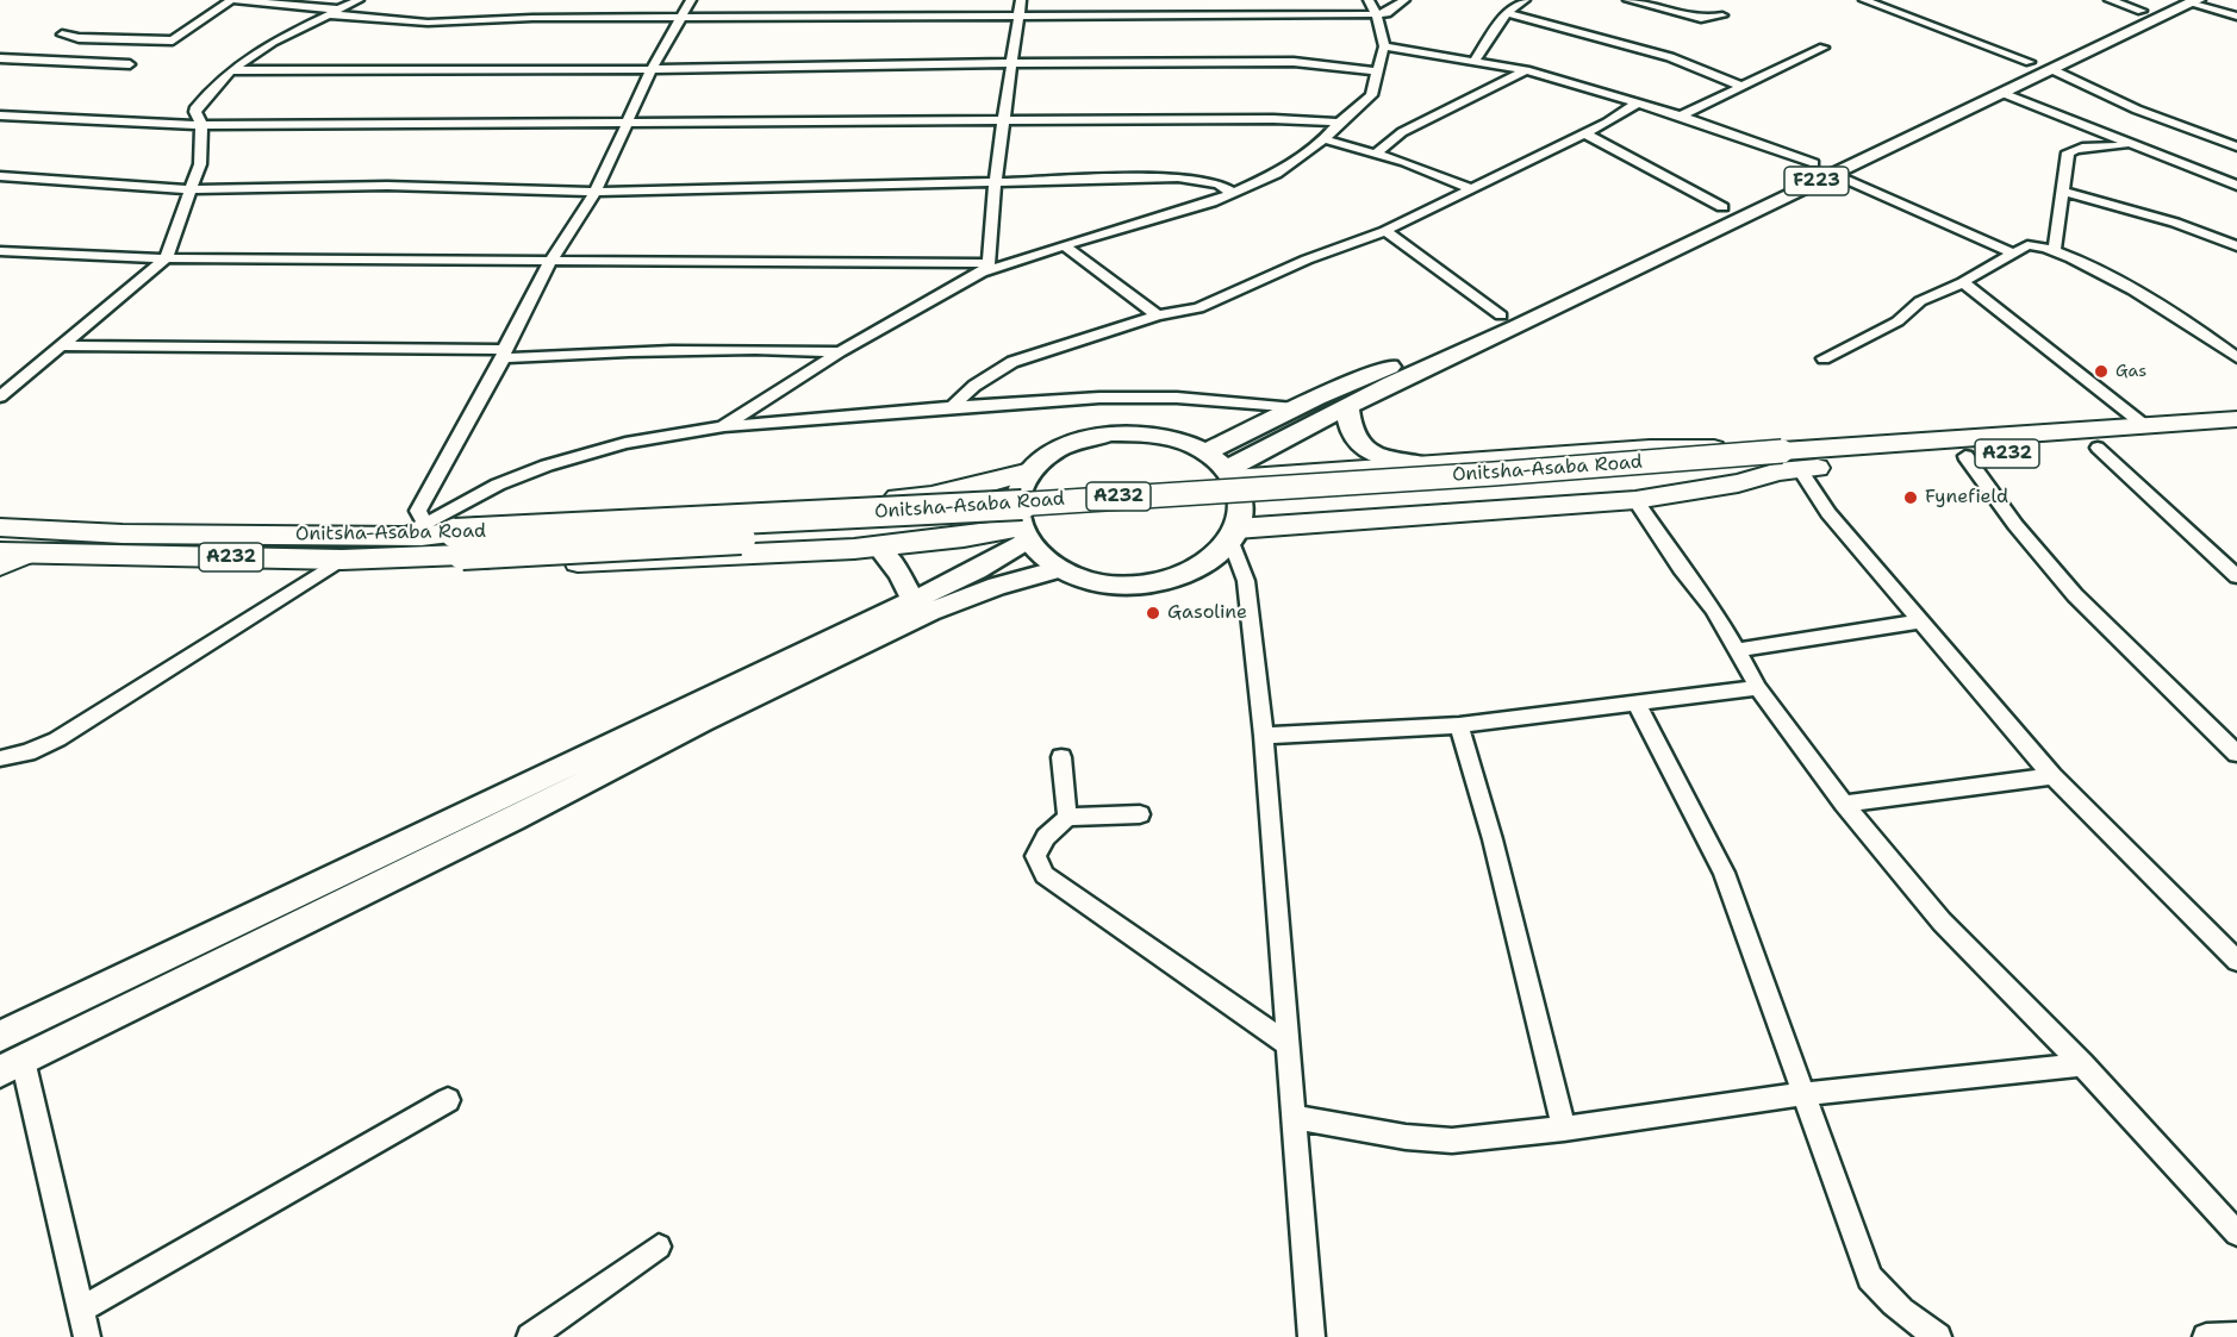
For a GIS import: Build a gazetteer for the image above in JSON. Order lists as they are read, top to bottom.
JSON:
{
  "streets": {
    "highway": ["A232", "Onitsha-Asaba Road"],
    "main road": ["F223"]
  },
  "crossings": [
    ["A232", "Onitsha-Asaba Road"]
  ],
  "places": ["Gas", "Fynefield", "Gasoline"]
}
